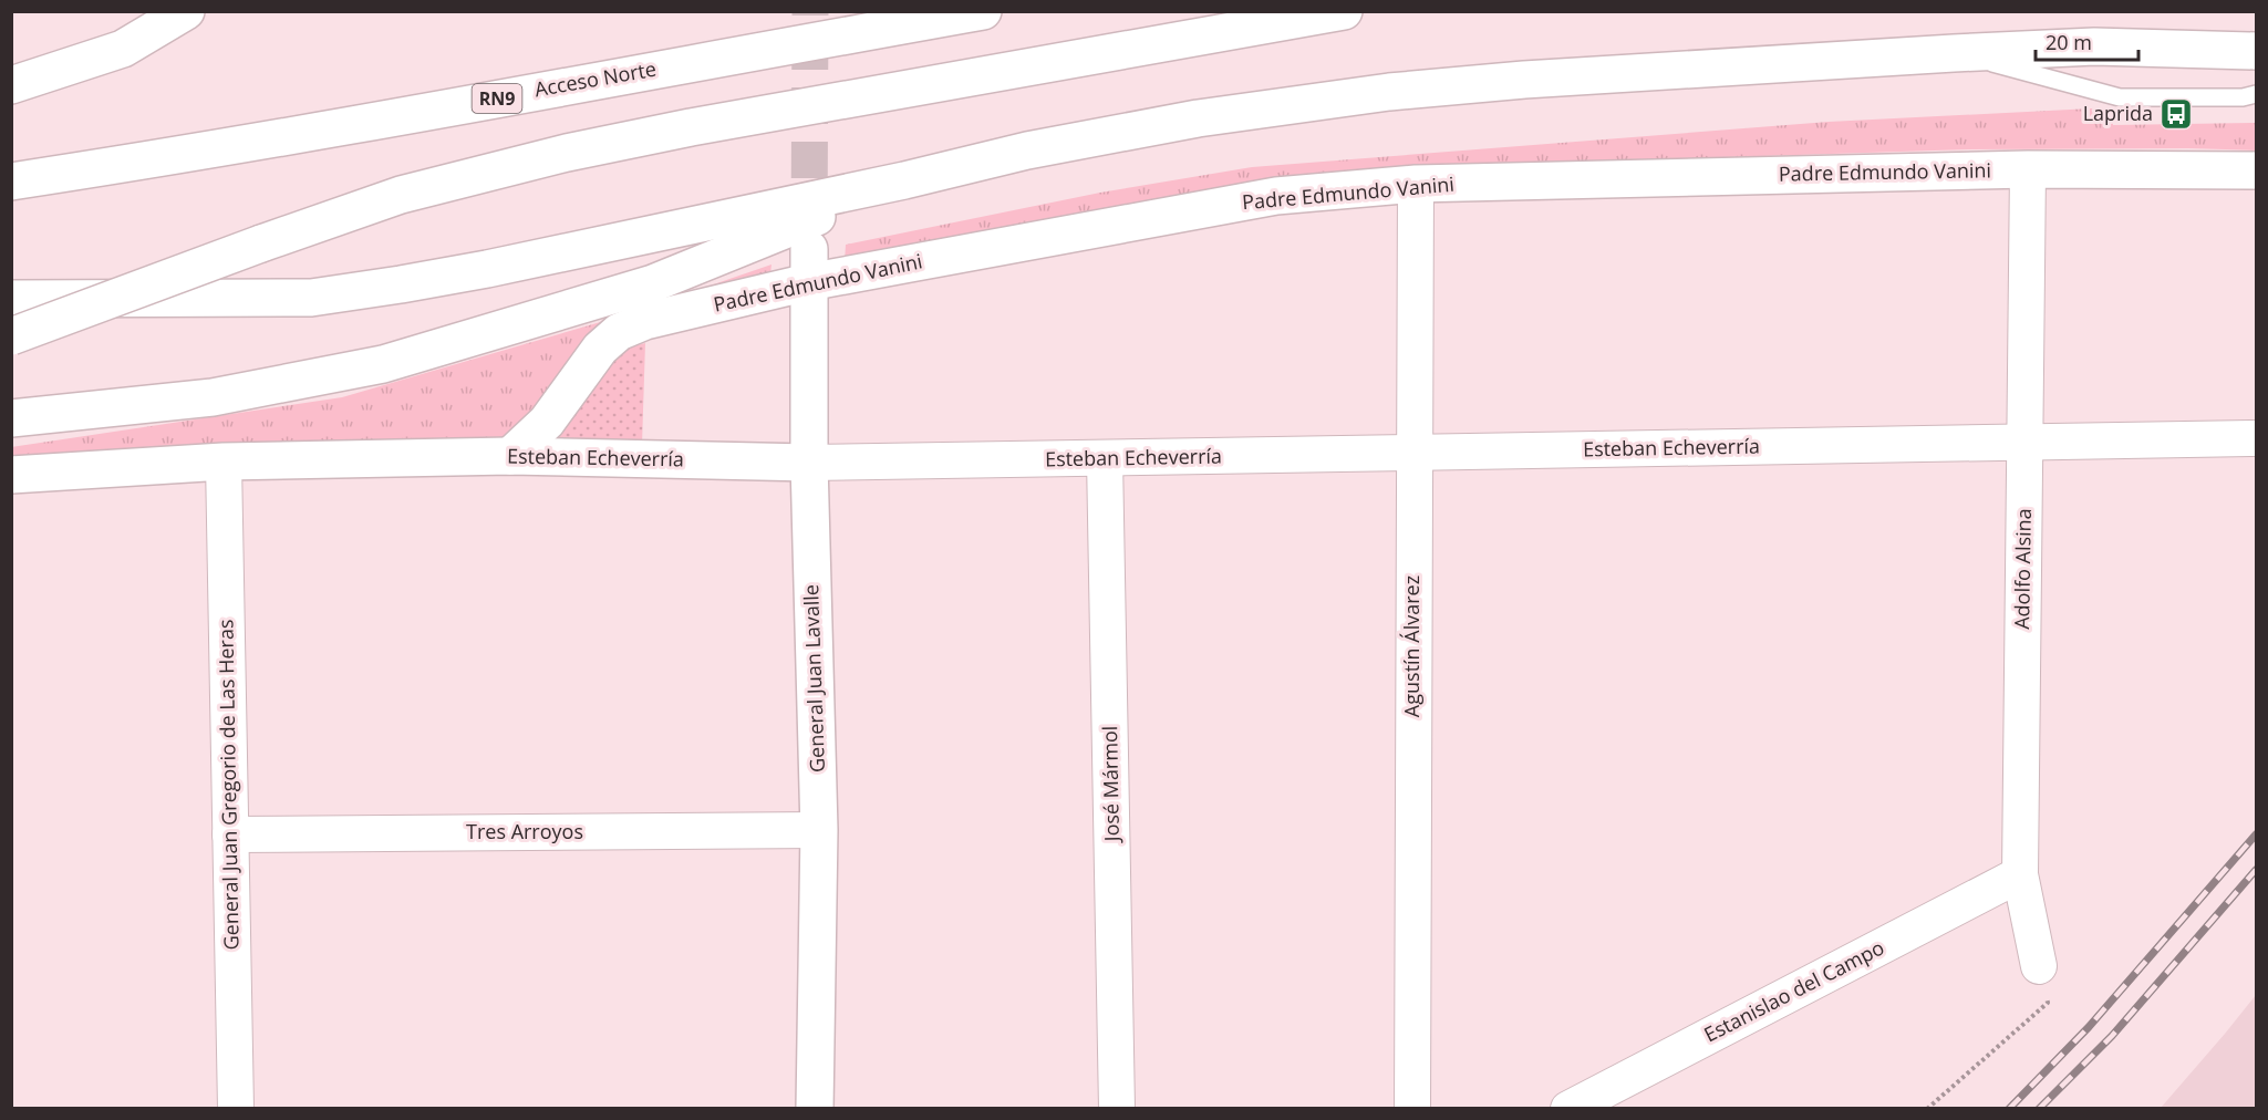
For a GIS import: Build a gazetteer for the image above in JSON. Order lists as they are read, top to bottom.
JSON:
{
  "streets": {
    "main road": [
      "Acceso Norte",
      "RN9",
      "Padre Edmundo Vanini",
      "Esteban Echeverría",
      "General Juan Lavalle"
    ],
    "street": [
      "Adolfo Alsina",
      "Agustín Álvarez",
      "José Mármol",
      "General Juan Gregorio de Las Heras",
      "Tres Arroyos",
      "Estanislao del Campo"
    ]
  },
  "crossings": [
    ["Padre Edmundo Vanini", "Esteban Echeverría"],
    ["Padre Edmundo Vanini", "Adolfo Alsina"],
    ["Padre Edmundo Vanini", "Agustín Álvarez"],
    ["Padre Edmundo Vanini", "General Juan Lavalle"],
    ["Esteban Echeverría", "Adolfo Alsina"],
    ["Esteban Echeverría", "Agustín Álvarez"],
    ["Esteban Echeverría", "General Juan Lavalle"],
    ["Esteban Echeverría", "José Mármol"],
    ["Esteban Echeverría", "General Juan Gregorio de Las Heras"],
    ["Adolfo Alsina", "Estanislao del Campo"],
    ["General Juan Lavalle", "Tres Arroyos"],
    ["General Juan Gregorio de Las Heras", "Tres Arroyos"]
  ],
  "places": {
    "bus stop": ["Laprida"]
  },
  "scale_bar": "20 m"
}
